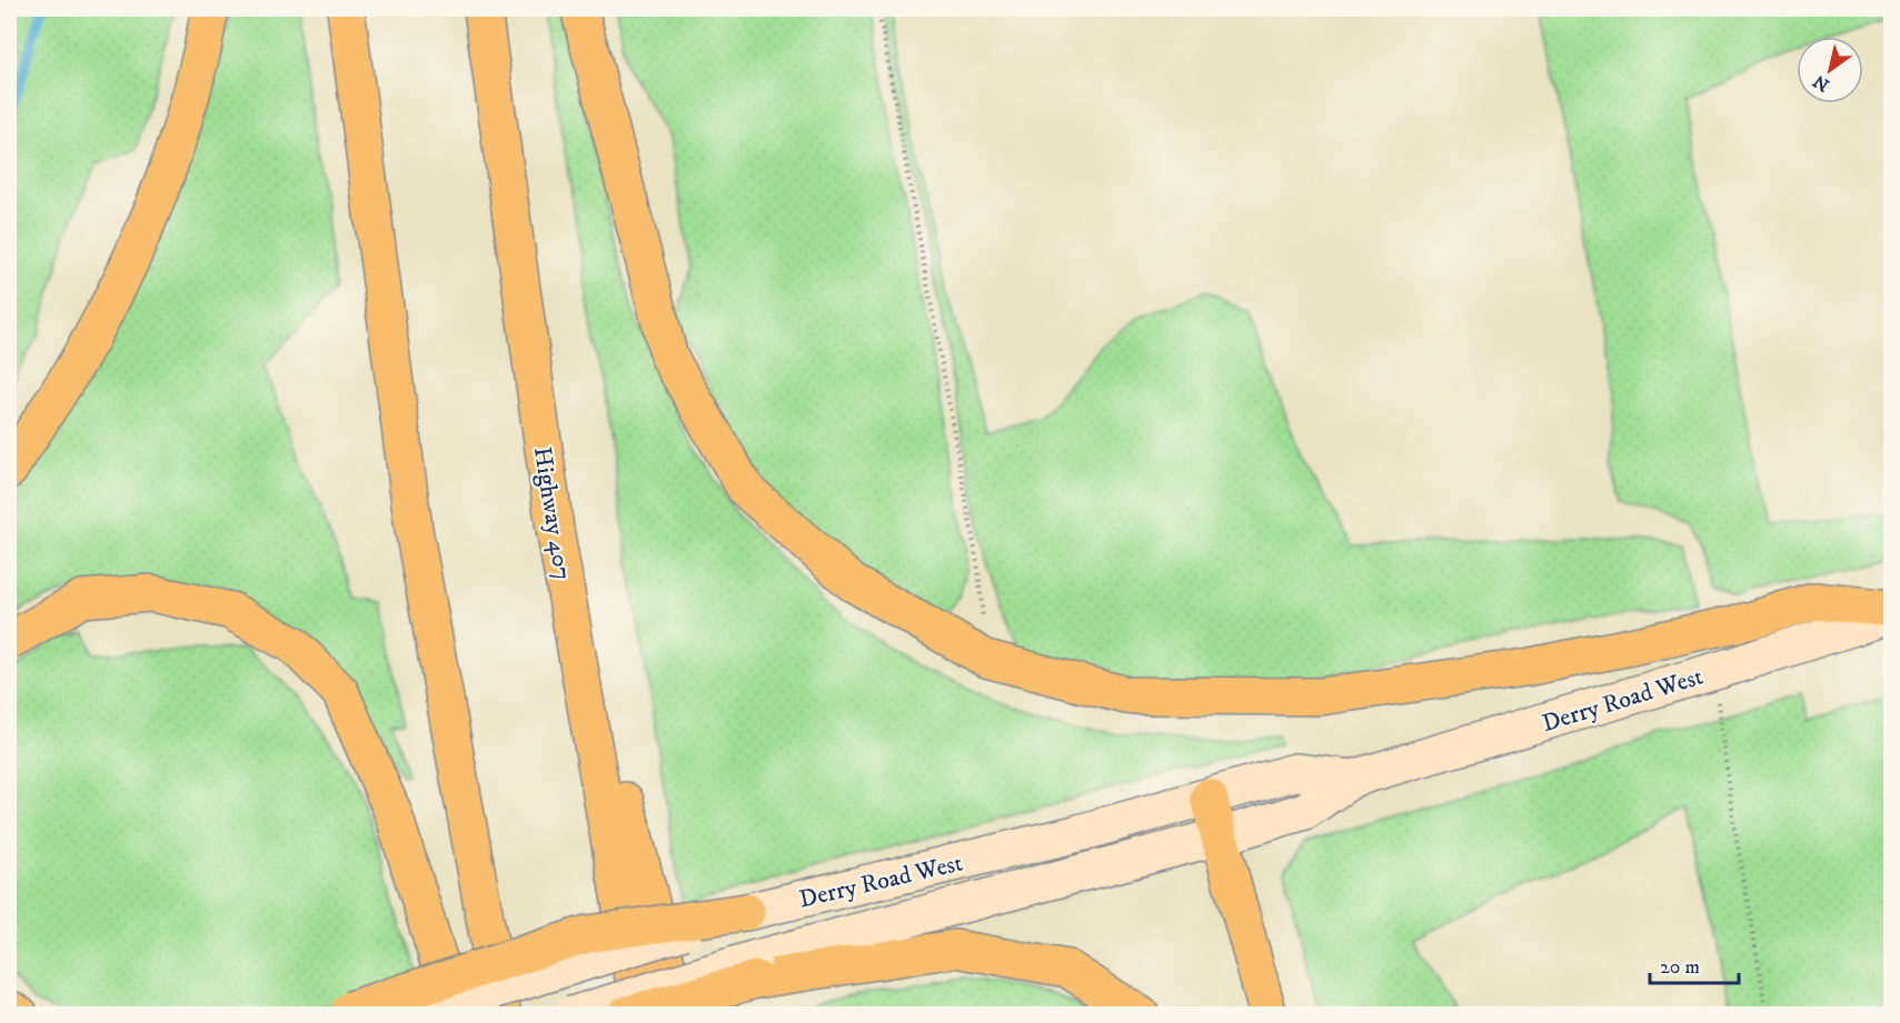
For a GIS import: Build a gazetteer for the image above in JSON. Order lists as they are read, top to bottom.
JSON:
{
  "streets": {
    "highway": ["Highway 407"],
    "main road": ["Derry Road West"]
  },
  "scale_bar": "20 m",
  "north": "bottom left"
}
